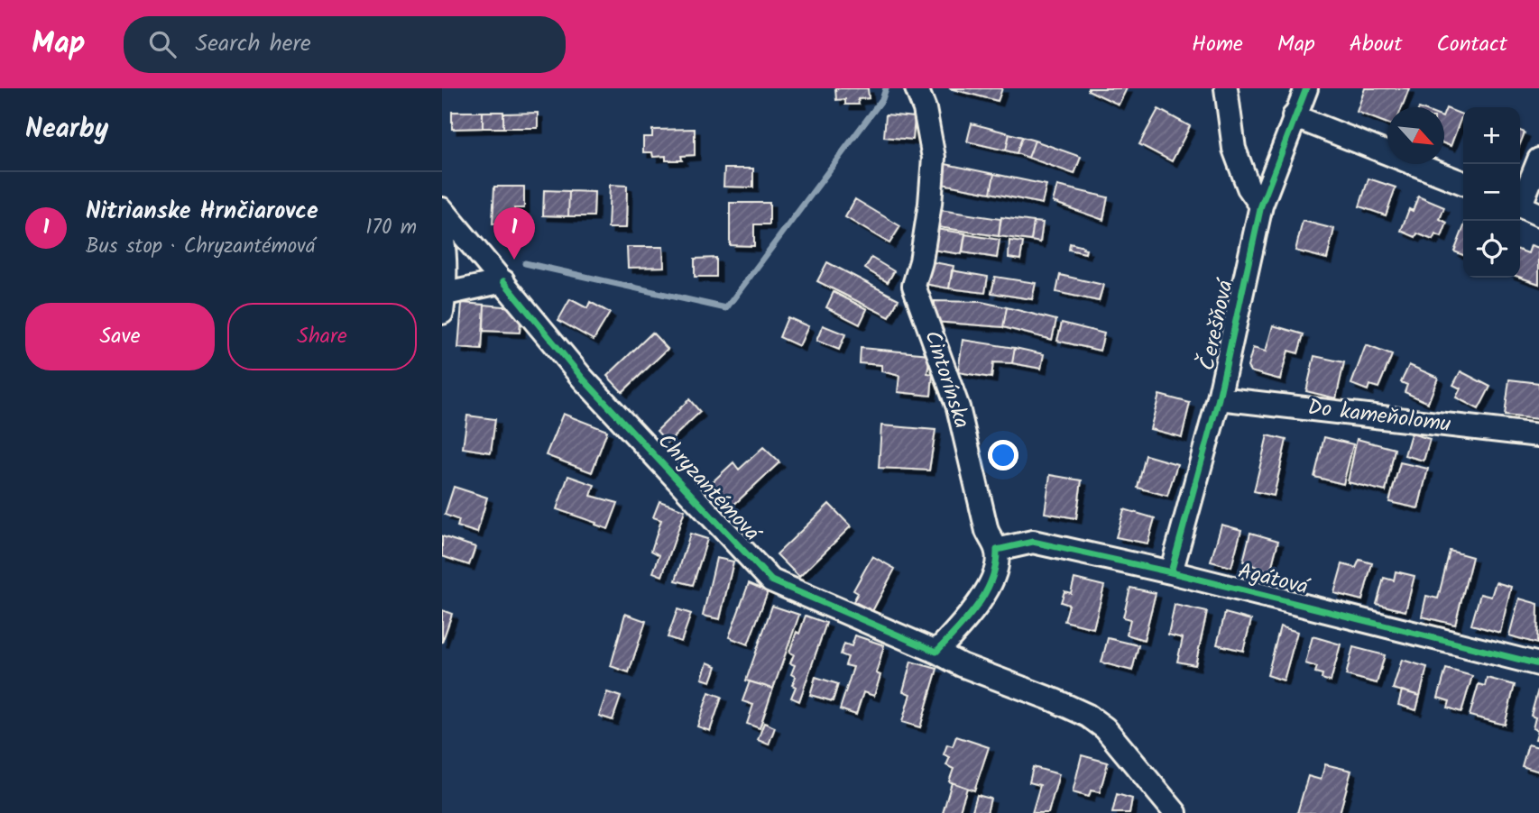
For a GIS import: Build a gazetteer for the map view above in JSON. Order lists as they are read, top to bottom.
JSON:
{
  "streets": {
    "street": [
      "Čerešňová",
      "Cintorínska",
      "Do kameňolomu",
      "Chryzantémová",
      "Agátová"
    ]
  },
  "crossings": [
    ["Čerešňová", "Do kameňolomu"],
    ["Čerešňová", "Agátová"],
    ["Cintorínska", "Agátová"]
  ],
  "north": "bottom right",
  "page": {
    "header": "Map",
    "search": "Search here",
    "nav": [
      "Home",
      "Map",
      "About",
      "Contact"
    ],
    "heading": "Nearby",
    "map_buttons": ["+", "−"],
    "list": [
      {
        "mark": "1",
        "name": "Nitrianske Hrnčiarovce",
        "note": "Bus stop · Chryzantémová",
        "value": "170 m"
      }
    ],
    "pins": "1",
    "buttons": ["Save", "Share"]
  }
}
